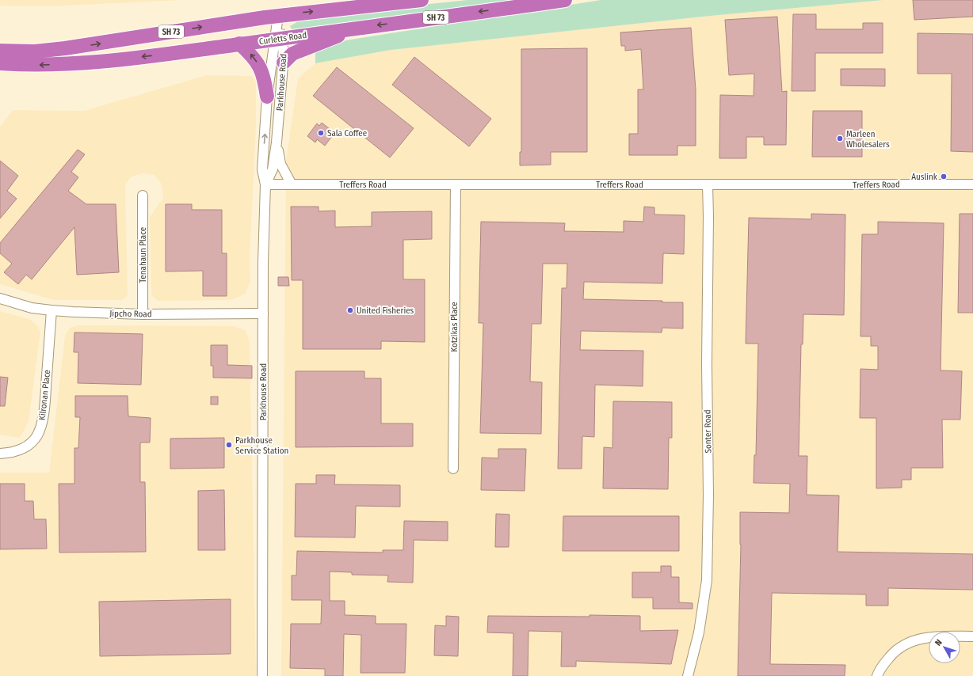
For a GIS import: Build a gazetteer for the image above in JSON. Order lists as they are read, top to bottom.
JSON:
{
  "streets": {
    "highway": ["SH 73", "Curletts Road"],
    "street": [
      "Parkhouse Road",
      "Treffers Road",
      "Tenahaun Place",
      "Jipcho Road",
      "Kotzikas Place",
      "Kilronan Place",
      "Sonter Road"
    ]
  },
  "crossings": [
    ["SH 73", "Parkhouse Road"],
    ["Curletts Road", "Parkhouse Road"],
    ["Parkhouse Road", "Treffers Road"],
    ["Parkhouse Road", "Jipcho Road"],
    ["Treffers Road", "Kotzikas Place"],
    ["Treffers Road", "Sonter Road"],
    ["Tenahaun Place", "Jipcho Road"],
    ["Jipcho Road", "Kilronan Place"]
  ],
  "places": [
    "Sala Coffee",
    "Marleen Wholesalers",
    "Auslink",
    "United Fisheries",
    "Parkhouse Service Station"
  ],
  "north": "top left"
}
